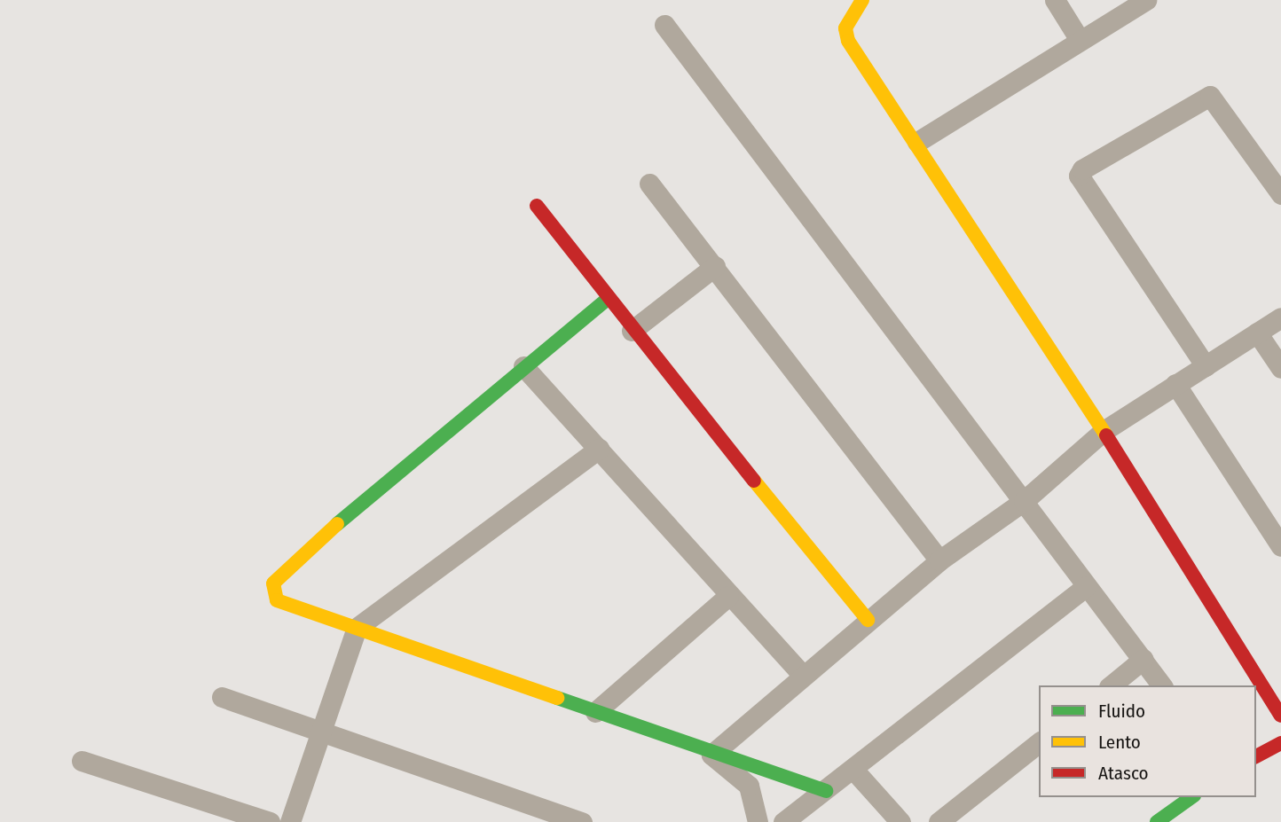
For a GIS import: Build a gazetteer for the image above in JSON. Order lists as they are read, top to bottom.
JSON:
{
  "legend": ["Fluido", "Lento", "Atasco"]
}
